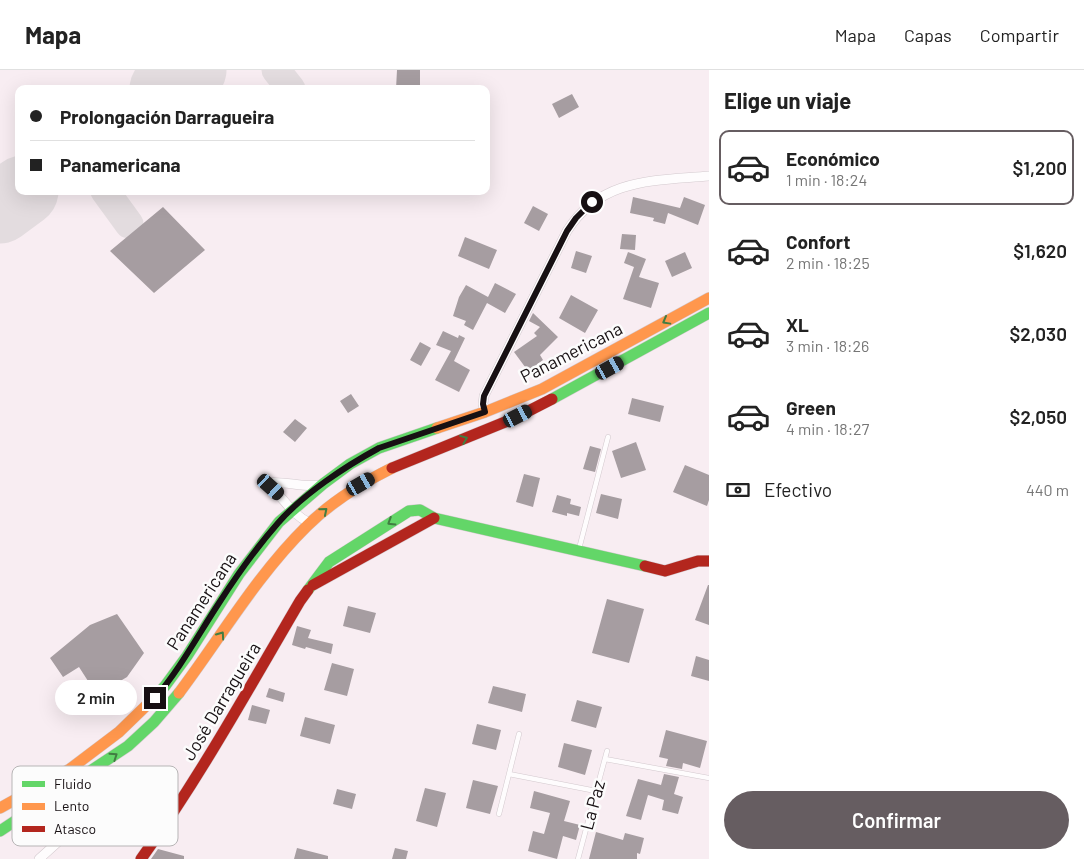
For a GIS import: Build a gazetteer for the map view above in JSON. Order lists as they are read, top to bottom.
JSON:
{
  "streets": {
    "main road": ["Panamericana", "José Darragueira"],
    "lane": ["La Paz"]
  },
  "legend": ["Fluido", "Lento", "Atasco"],
  "page": {
    "header": "Mapa",
    "nav": ["Mapa", "Capas", "Compartir"],
    "heading": "Elige un viaje",
    "banner": ["Prolongación Darragueira", "Panamericana"],
    "list": [
      {
        "name": "Económico",
        "note": "1 min · 18:24",
        "value": "$1,200"
      },
      {
        "name": "Confort",
        "note": "2 min · 18:25",
        "value": "$1,620"
      },
      {
        "name": "XL",
        "note": "3 min · 18:26",
        "value": "$2,030"
      },
      {
        "name": "Green",
        "note": "4 min · 18:27",
        "value": "$2,050"
      }
    ],
    "pay": ["Efectivo", "440 m"],
    "bubble": "2 min",
    "buttons": "Confirmar"
  }
}
